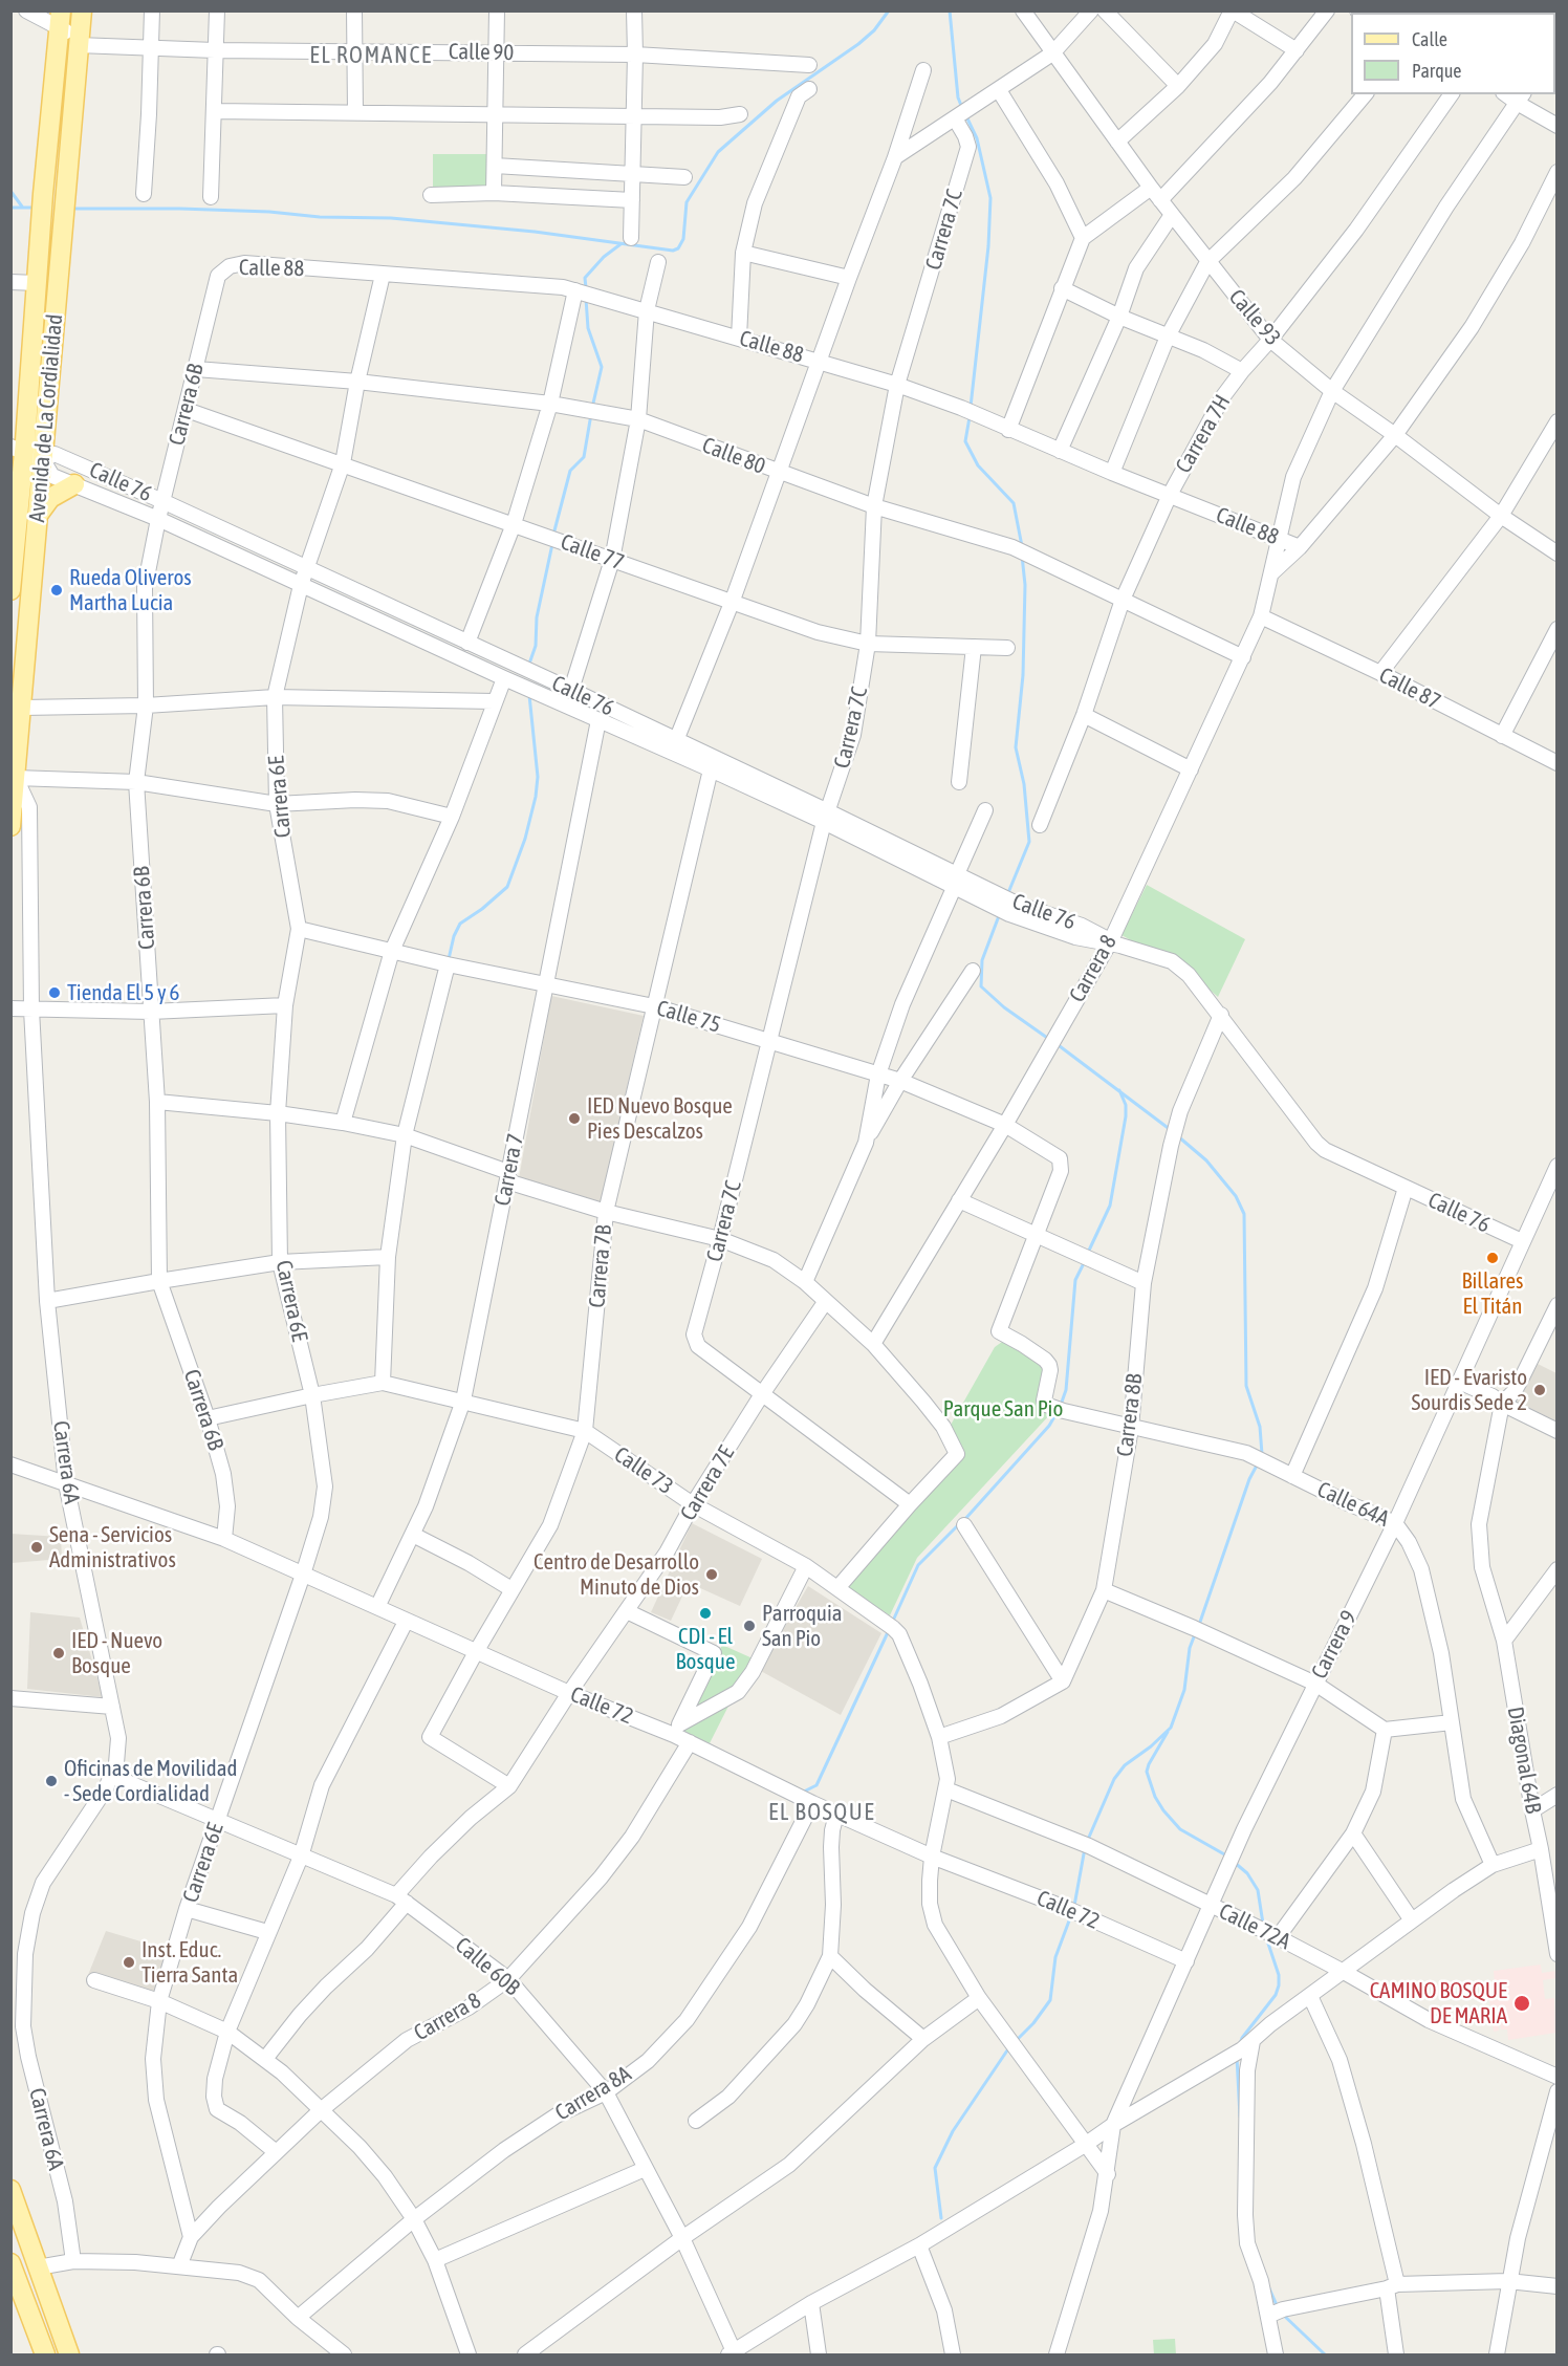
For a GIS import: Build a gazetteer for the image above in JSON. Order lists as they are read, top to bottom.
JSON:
{
  "streets": {
    "main road": ["Avenida de La Cordialidad"],
    "street": [
      "Calle 90",
      "Carrera 7C",
      "Calle 88",
      "Calle 93",
      "Carrera 6B",
      "Carrera 7H",
      "Calle 80",
      "Calle 76",
      "Calle 77",
      "Calle 87",
      "Carrera 6E",
      "Carrera 8",
      "Calle 75",
      "Carrera 7",
      "Carrera 7B",
      "Carrera 8B",
      "Carrera 6A",
      "Calle 73",
      "Carrera 7E",
      "Calle 64A",
      "Carrera 9",
      "Calle 72",
      "Diagonal 64B",
      "Calle 72A",
      "Calle 60B",
      "Carrera 8A"
    ]
  },
  "crossings": [
    ["Calle 90", "Avenida de La Cordialidad"],
    ["Carrera 7C", "Calle 88"],
    ["Carrera 7C", "Calle 80"],
    ["Carrera 7C", "Calle 76"],
    ["Carrera 7C", "Calle 77"],
    ["Carrera 7C", "Calle 75"],
    ["Carrera 7C", "Carrera 7E"],
    ["Calle 88", "Carrera 6B"],
    ["Calle 88", "Carrera 7H"],
    ["Calle 88", "Carrera 6E"],
    ["Calle 88", "Carrera 8"],
    ["Calle 93", "Carrera 7H"],
    ["Calle 93", "Carrera 8"],
    ["Carrera 6B", "Calle 80"],
    ["Carrera 6B", "Calle 76"],
    ["Carrera 6B", "Calle 77"],
    ["Carrera 6B", "Calle 73"],
    ["Carrera 6B", "Calle 72"],
    ["Avenida de La Cordialidad", "Calle 76"],
    ["Avenida de La Cordialidad", "Carrera 6A"],
    ["Carrera 7H", "Calle 80"],
    ["Calle 80", "Carrera 6E"],
    ["Calle 80", "Carrera 8"],
    ["Calle 76", "Carrera 6E"],
    ["Calle 76", "Carrera 8"],
    ["Calle 76", "Carrera 7"],
    ["Calle 76", "Carrera 7B"],
    ["Calle 76", "Carrera 8B"],
    ["Calle 76", "Carrera 9"],
    ["Calle 77", "Carrera 6E"],
    ["Calle 87", "Carrera 8"],
    ["Carrera 6E", "Carrera 8"],
    ["Carrera 6E", "Calle 75"],
    ["Carrera 6E", "Calle 73"],
    ["Carrera 6E", "Calle 72"],
    ["Carrera 6E", "Calle 60B"],
    ["Carrera 8", "Calle 75"],
    ["Carrera 8", "Calle 72"],
    ["Carrera 8", "Calle 60B"],
    ["Calle 75", "Carrera 7"],
    ["Calle 75", "Carrera 7B"],
    ["Calle 75", "Calle 64A"],
    ["Carrera 7", "Calle 73"],
    ["Carrera 7", "Calle 72"],
    ["Carrera 7B", "Calle 73"],
    ["Carrera 7B", "Carrera 7E"],
    ["Carrera 7B", "Calle 72"],
    ["Carrera 8B", "Calle 64A"],
    ["Carrera 6A", "Calle 72"],
    ["Carrera 6A", "Calle 60B"],
    ["Calle 73", "Carrera 7E"],
    ["Calle 73", "Calle 72A"],
    ["Carrera 7E", "Calle 72"],
    ["Carrera 7E", "Calle 60B"],
    ["Calle 64A", "Carrera 9"],
    ["Carrera 9", "Calle 72"],
    ["Carrera 9", "Calle 72A"],
    ["Calle 72", "Carrera 8A"],
    ["Calle 60B", "Carrera 8A"]
  ],
  "districts": ["EL ROMANCE", "EL BOSQUE"],
  "parks": ["Parque San Pio"],
  "places": [
    "Rueda Oliveros Martha Lucia",
    "Tienda El 5 y 6",
    "IED Nuevo Bosque Pies Descalzos",
    "Billares El Titán",
    "IED - Evaristo Sourdis Sede 2",
    "Sena - Servicios Administrativos",
    "Centro de Desarrollo Minuto de Dios",
    "CDI - El Bosque",
    "Parroquia San Pio",
    "IED - Nuevo Bosque",
    "Oficinas de Movilidad - Sede Cordialidad",
    "Inst. Educ. Tierra Santa",
    "CAMINO BOSQUE DE MARIA"
  ],
  "legend": ["Calle", "Parque"]
}
